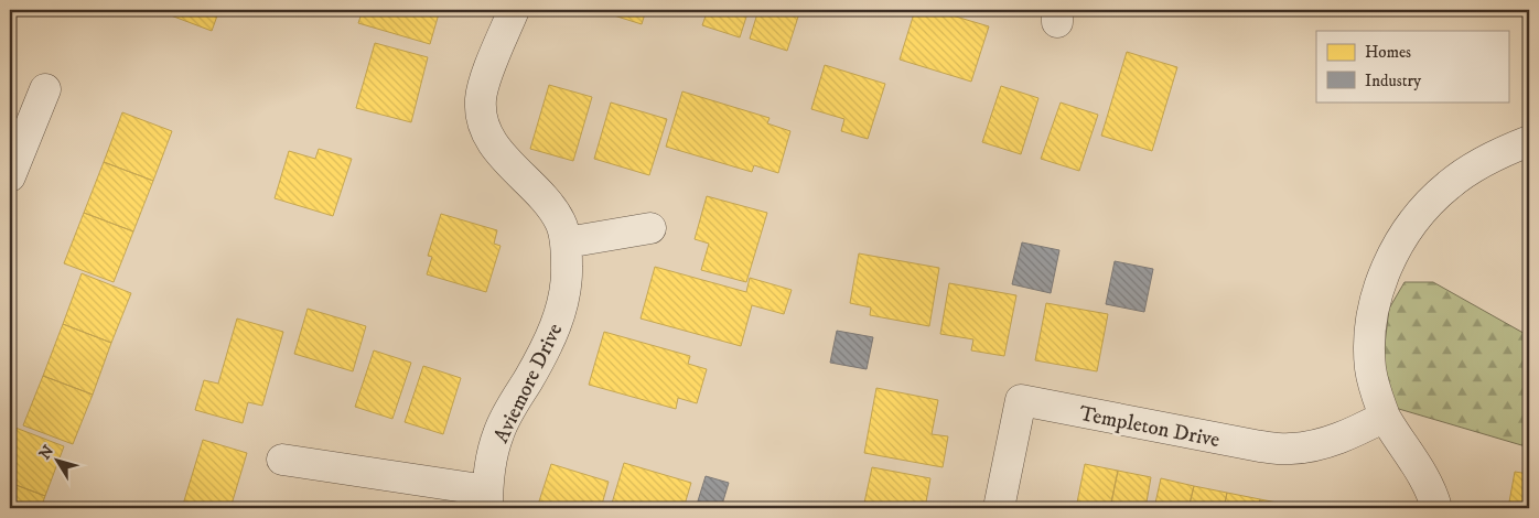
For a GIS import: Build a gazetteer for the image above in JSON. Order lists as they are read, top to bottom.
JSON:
{
  "streets": {
    "street": ["Aviemore Drive", "Templeton Drive"]
  },
  "legend": ["Homes", "Industry"],
  "north": "top left"
}
